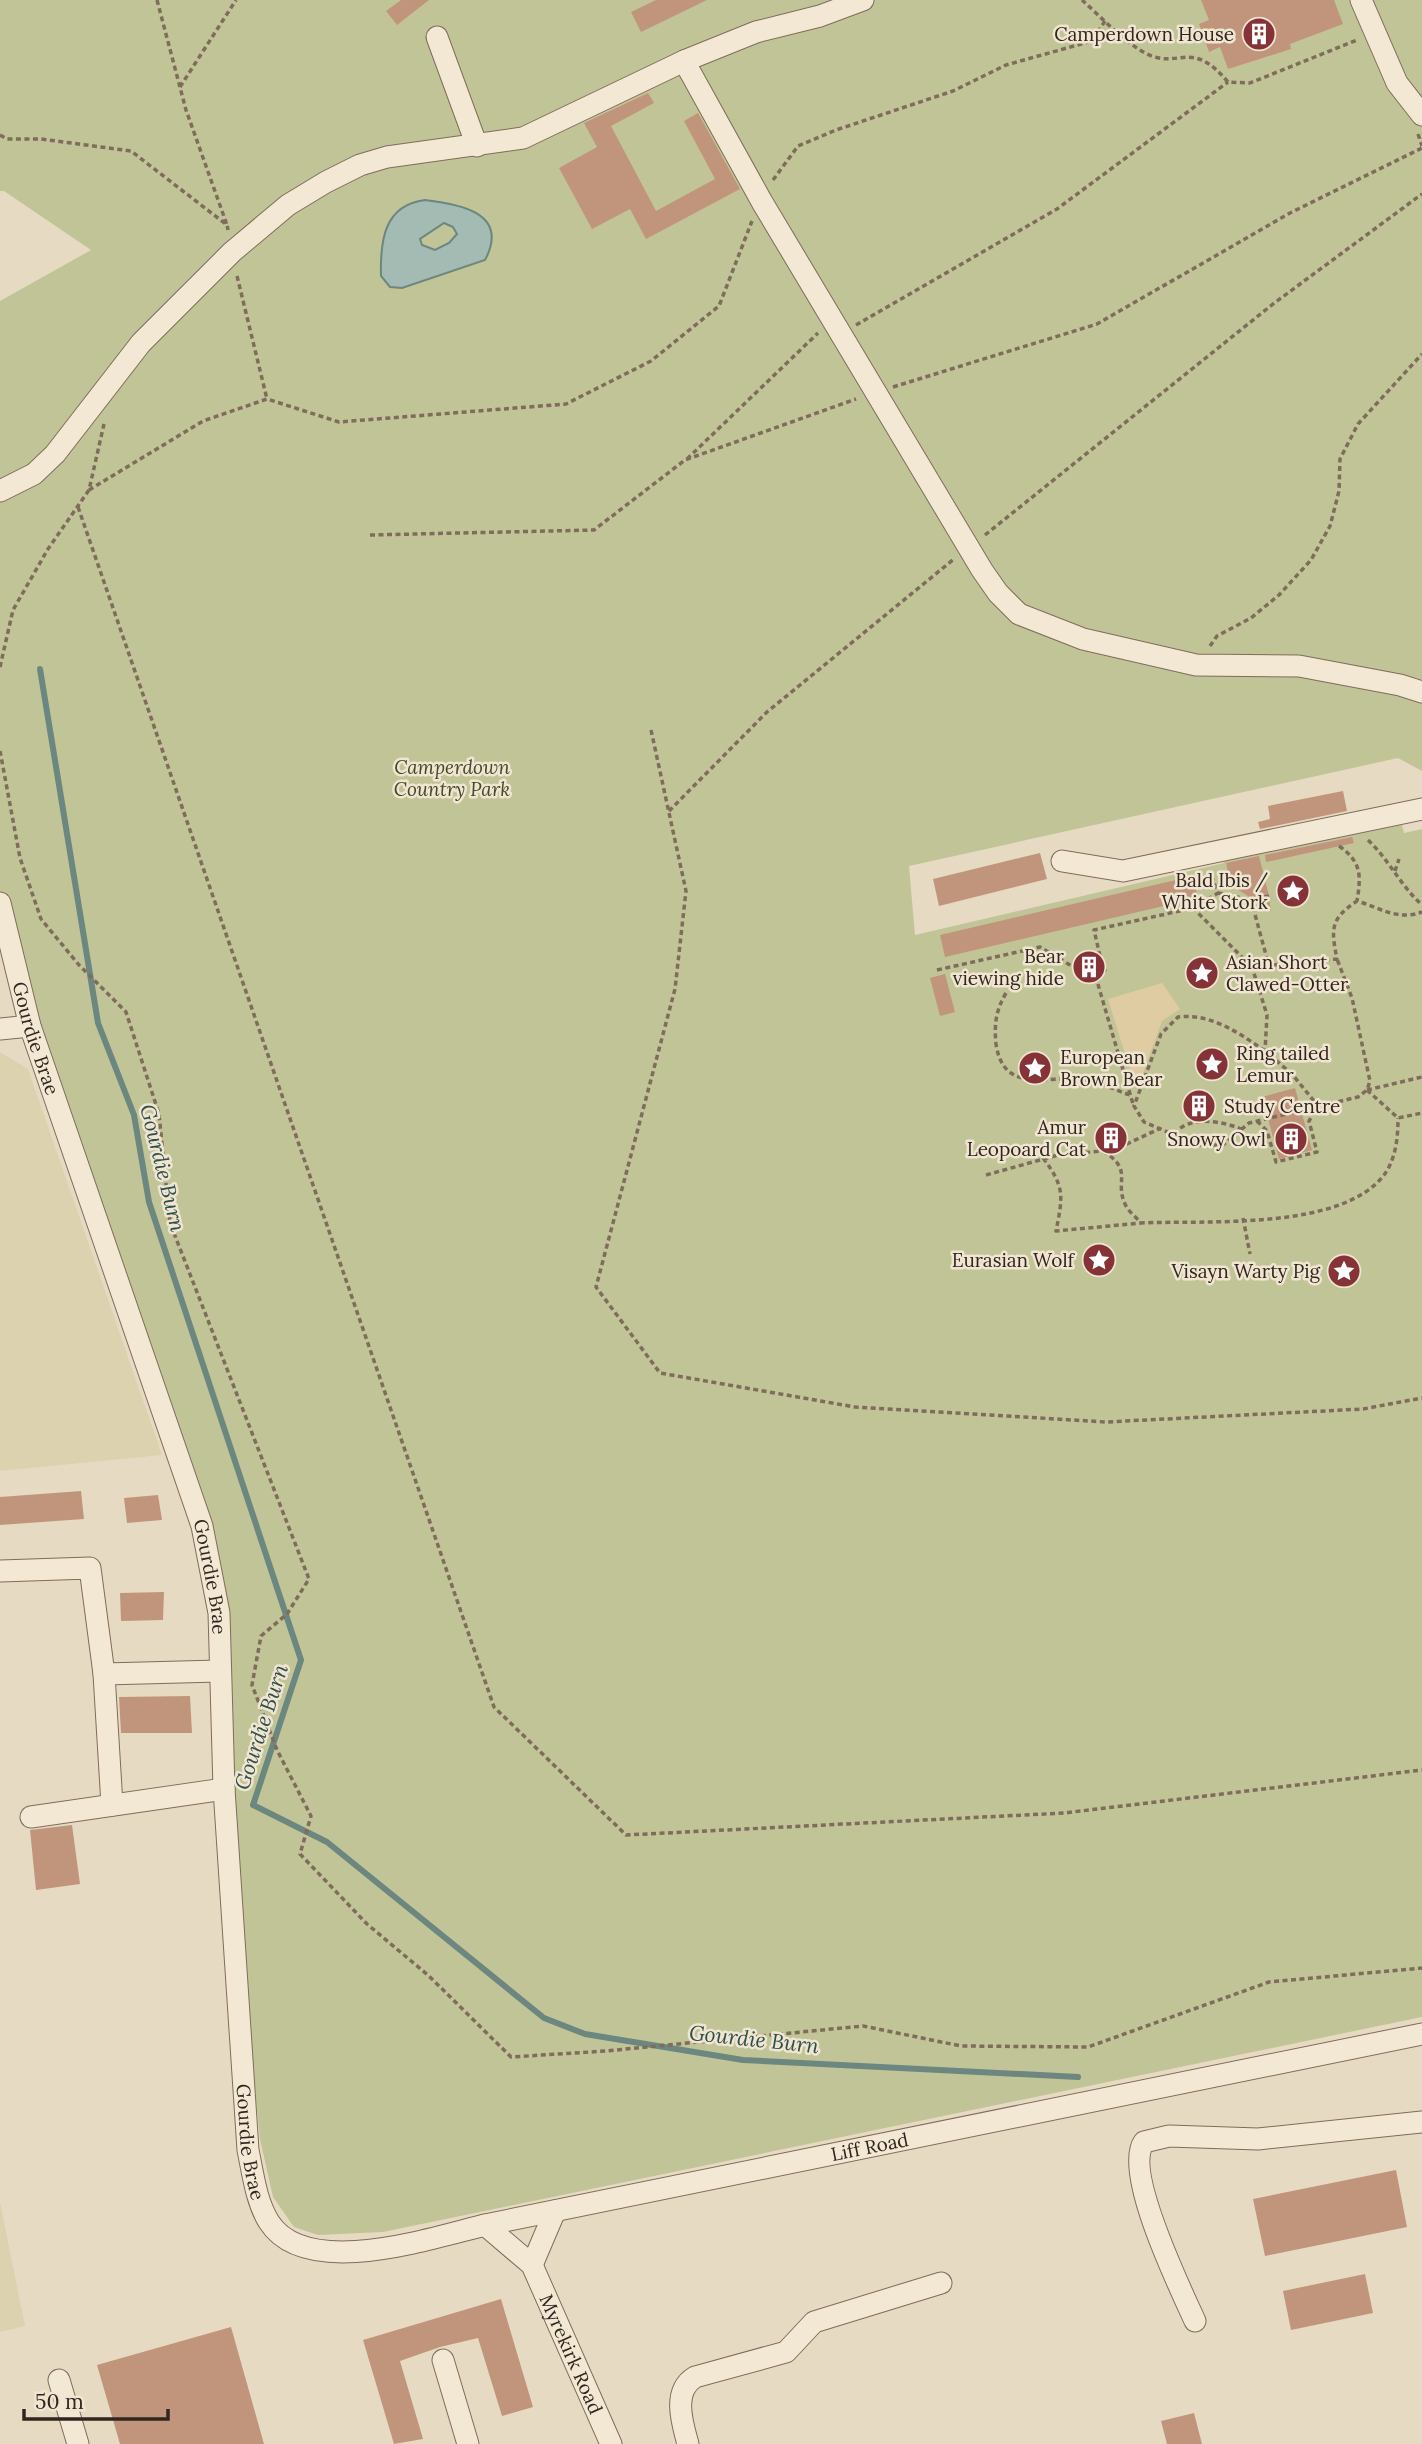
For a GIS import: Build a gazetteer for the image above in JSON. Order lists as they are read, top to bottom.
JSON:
{
  "streets": {
    "street": ["Gourdie Brae", "Liff Road", "Myrekirk Road"]
  },
  "crossings": [
    ["Gourdie Brae", "Liff Road"],
    ["Liff Road", "Myrekirk Road"]
  ],
  "water": ["Gourdie Burn"],
  "parks": ["Camperdown Country Park"],
  "places": {
    "building": [
      "Camperdown House",
      "Bear viewing hide",
      "Study Centre",
      "Amur Leopoard Cat",
      "Snowy Owl"
    ],
    "place": [
      "Bald Ibis / White Stork",
      "Asian Short Clawed-Otter",
      "Ring tailed Lemur",
      "European Brown Bear",
      "Eurasian Wolf",
      "Visayn Warty Pig"
    ]
  },
  "scale_bar": "50 m"
}
